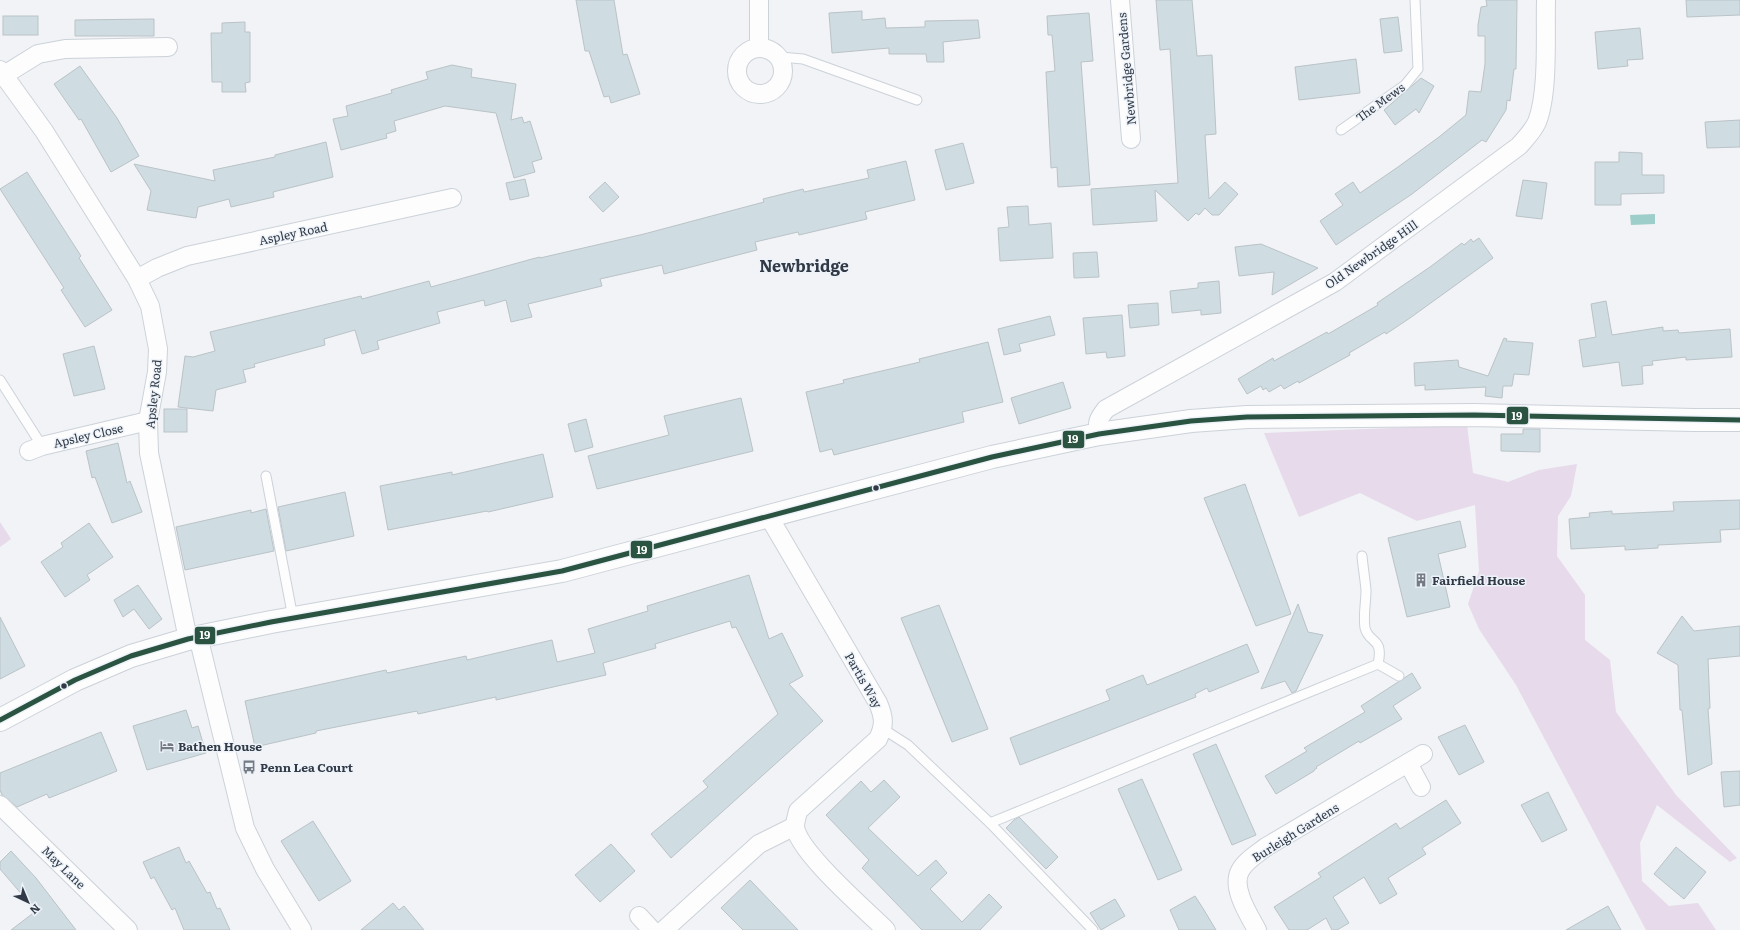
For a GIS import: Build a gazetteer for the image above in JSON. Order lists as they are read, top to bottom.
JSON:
{
  "streets": {
    "street": [
      "Newbridge Gardens",
      "Aspley Road",
      "Old Newbridge Hill",
      "Apsley Road",
      "Apsley Close",
      "Partis Way",
      "Burleigh Gardens",
      "May Lane"
    ],
    "lane": ["The Mews"]
  },
  "crossings": [
    ["Aspley Road", "Apsley Road"],
    ["Apsley Road", "Apsley Close"]
  ],
  "districts": ["Newbridge"],
  "places": {
    "building": ["Fairfield House"],
    "hotel": ["Bathen House"],
    "bus stop": ["Penn Lea Court"]
  },
  "lines": ["transit line 19"],
  "north": "bottom right"
}
